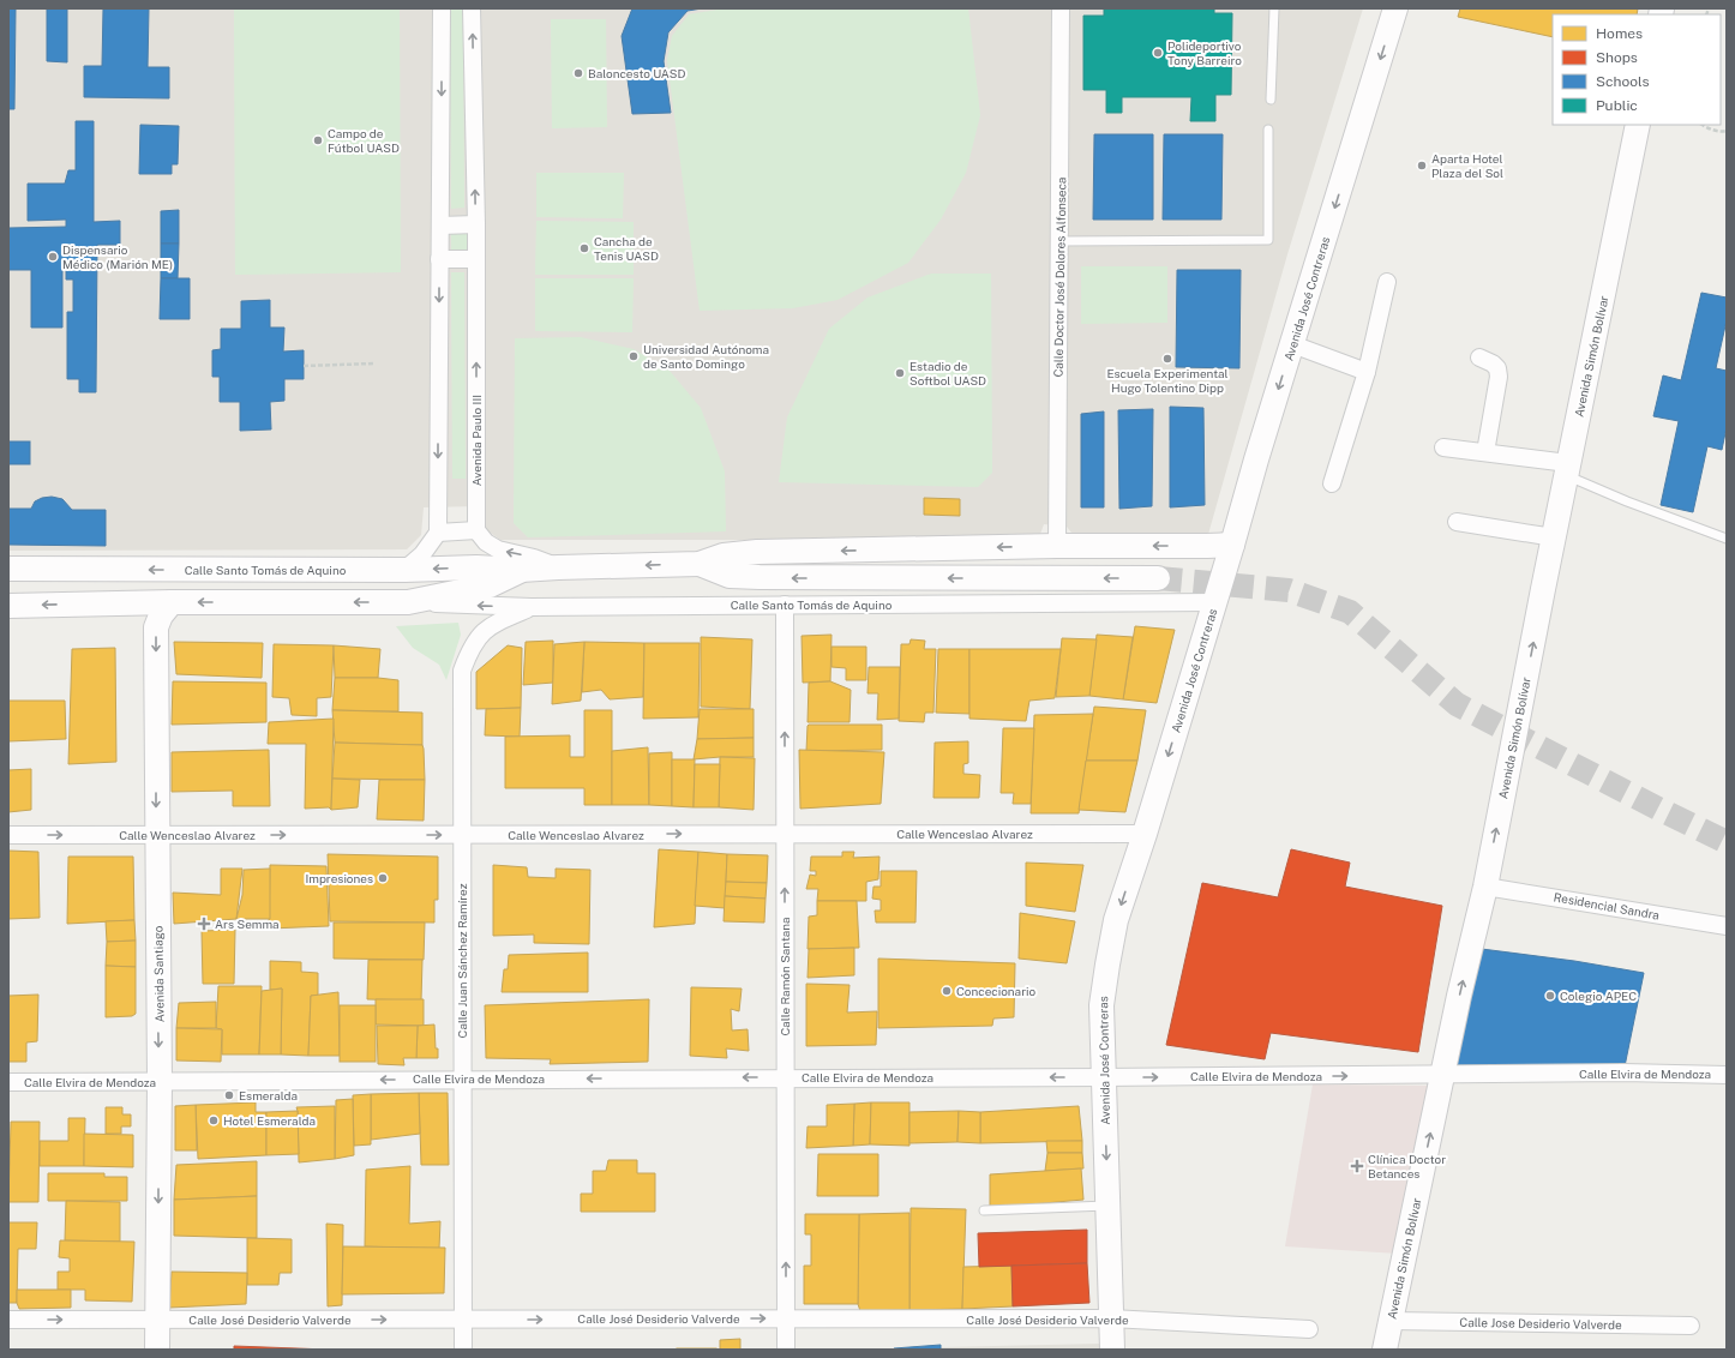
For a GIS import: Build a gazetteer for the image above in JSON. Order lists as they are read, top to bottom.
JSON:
{
  "streets": {
    "street": [
      "Calle Doctor José Dolores Alfonseca",
      "Avenida José Contreras",
      "Avenida Simón Bolívar",
      "Avenida Paulo III",
      "Calle Santo Tomás de Aquino",
      "Calle Wenceslao Alvarez",
      "Residencial Sandra",
      "Calle Juan Sánchez Ramírez",
      "Avenida Santiago",
      "Calle Ramón Santana",
      "Calle Elvira de Mendoza",
      "Calle José Desiderio Valverde",
      "Calle Jose Desiderio Valverde"
    ]
  },
  "crossings": [
    ["Calle Doctor José Dolores Alfonseca", "Calle Santo Tomás de Aquino"],
    ["Avenida José Contreras", "Calle Santo Tomás de Aquino"],
    ["Avenida José Contreras", "Calle Wenceslao Alvarez"],
    ["Avenida José Contreras", "Calle Elvira de Mendoza"],
    ["Avenida José Contreras", "Calle José Desiderio Valverde"],
    ["Avenida Simón Bolívar", "Residencial Sandra"],
    ["Avenida Simón Bolívar", "Calle Elvira de Mendoza"],
    ["Avenida Simón Bolívar", "Calle Jose Desiderio Valverde"],
    ["Calle Santo Tomás de Aquino", "Calle Juan Sánchez Ramírez"],
    ["Calle Santo Tomás de Aquino", "Avenida Santiago"],
    ["Calle Santo Tomás de Aquino", "Calle Ramón Santana"],
    ["Calle Wenceslao Alvarez", "Calle Juan Sánchez Ramírez"],
    ["Calle Wenceslao Alvarez", "Avenida Santiago"],
    ["Calle Wenceslao Alvarez", "Calle Ramón Santana"],
    ["Calle Juan Sánchez Ramírez", "Calle Elvira de Mendoza"],
    ["Calle Juan Sánchez Ramírez", "Calle José Desiderio Valverde"],
    ["Avenida Santiago", "Calle Elvira de Mendoza"],
    ["Avenida Santiago", "Calle José Desiderio Valverde"],
    ["Calle Ramón Santana", "Calle Elvira de Mendoza"],
    ["Calle Ramón Santana", "Calle José Desiderio Valverde"]
  ],
  "one_way": [
    "Avenida José Contreras",
    "Avenida Simón Bolívar",
    "Calle Wenceslao Alvarez",
    "Avenida Santiago",
    "Calle Ramón Santana",
    "Calle José Desiderio Valverde"
  ],
  "places": {
    "other": [
      "Polideportivo Tony Barreiro",
      "Baloncesto UASD",
      "Campo de Fútbol UASD",
      "Aparta Hotel Plaza del Sol",
      "Cancha de Tenis UASD",
      "Dispensario Médico (Marión ME)",
      "Universidad Autónoma de Santo Domingo",
      "Escuela Experimental Hugo Tolentino Dipp",
      "Estadio de Softbol UASD",
      "Impresiones",
      "Concecionario",
      "Colegio APEC",
      "Esmeralda",
      "Hotel Esmeralda"
    ],
    "health": ["Ars Semma", "Clínica Doctor Betances"]
  },
  "legend": [
    "Homes",
    "Shops",
    "Schools",
    "Public"
  ]
}
